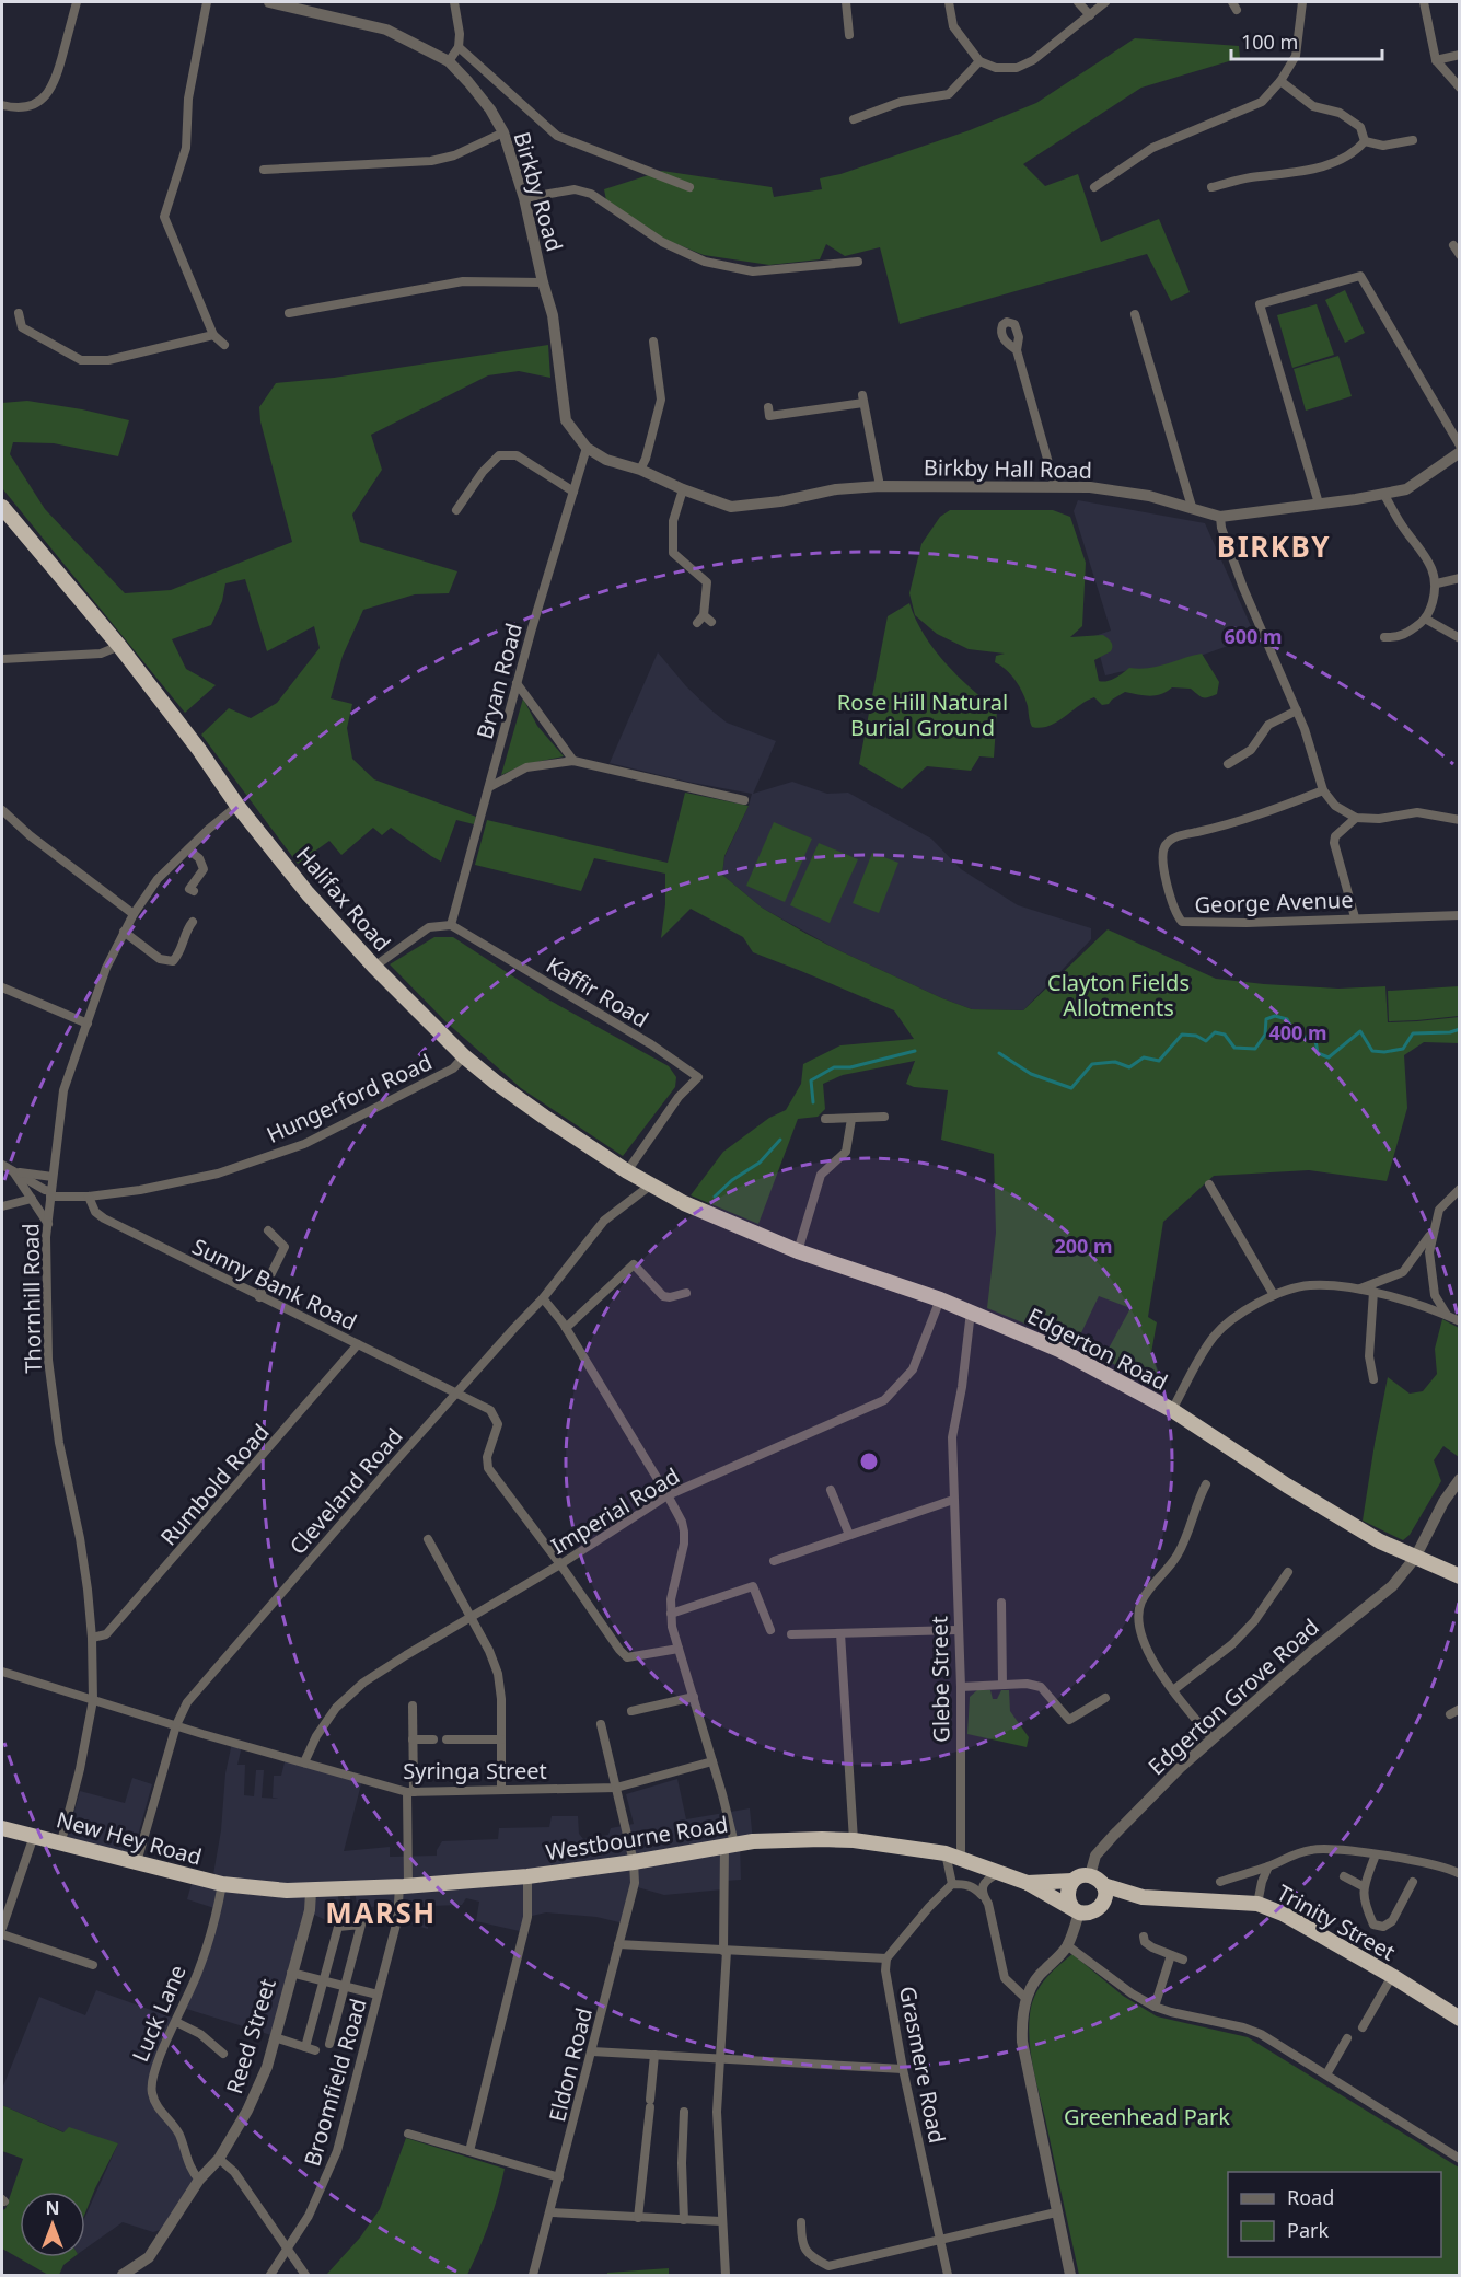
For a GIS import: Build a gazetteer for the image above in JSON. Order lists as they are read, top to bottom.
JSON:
{
  "streets": {
    "highway": [
      "Halifax Road",
      "Edgerton Road",
      "New Hey Road",
      "Westbourne Road",
      "Trinity Street"
    ],
    "street": [
      "Birkby Road",
      "Birkby Hall Road",
      "Bryan Road",
      "George Avenue",
      "Kaffir Road",
      "Hungerford Road",
      "Sunny Bank Road",
      "Thornhill Road",
      "Rumbold Road",
      "Cleveland Road",
      "Imperial Road",
      "Glebe Street",
      "Edgerton Grove Road",
      "Syringa Street",
      "Luck Lane",
      "Reed Street",
      "Eldon Road",
      "Grasmere Road",
      "Broomfield Road"
    ]
  },
  "crossings": [
    ["Birkby Road", "Birkby Hall Road"],
    ["Birkby Hall Road", "Bryan Road"],
    ["Bryan Road", "Kaffir Road"],
    ["Halifax Road", "Kaffir Road"],
    ["Halifax Road", "Hungerford Road"],
    ["Halifax Road", "Thornhill Road"],
    ["Halifax Road", "Edgerton Road"],
    ["Halifax Road", "Cleveland Road"],
    ["Hungerford Road", "Sunny Bank Road"],
    ["Hungerford Road", "Thornhill Road"],
    ["Sunny Bank Road", "Rumbold Road"],
    ["Sunny Bank Road", "Cleveland Road"],
    ["Sunny Bank Road", "Imperial Road"],
    ["Thornhill Road", "Rumbold Road"],
    ["Thornhill Road", "Syringa Street"],
    ["Thornhill Road", "New Hey Road"],
    ["Edgerton Road", "Imperial Road"],
    ["Edgerton Road", "Glebe Street"],
    ["Edgerton Road", "Edgerton Grove Road"],
    ["Cleveland Road", "Syringa Street"],
    ["Cleveland Road", "New Hey Road"],
    ["Imperial Road", "Syringa Street"],
    ["Glebe Street", "Westbourne Road"],
    ["Edgerton Grove Road", "Westbourne Road"],
    ["Edgerton Grove Road", "Trinity Street"],
    ["Syringa Street", "Eldon Road"],
    ["Syringa Street", "Broomfield Road"],
    ["New Hey Road", "Westbourne Road"],
    ["New Hey Road", "Luck Lane"],
    ["Westbourne Road", "Trinity Street"],
    ["Westbourne Road", "Reed Street"],
    ["Westbourne Road", "Eldon Road"],
    ["Westbourne Road", "Broomfield Road"],
    ["Luck Lane", "Reed Street"]
  ],
  "districts": ["BIRKBY", "MARSH"],
  "parks": ["Rose Hill Natural Burial Ground", "Clayton Fields Allotments", "Greenhead Park"],
  "legend": ["Road", "Park"],
  "scale_bar": "100 m",
  "north": "top",
  "rings": ["600 m", "400 m", "200 m"]
}
